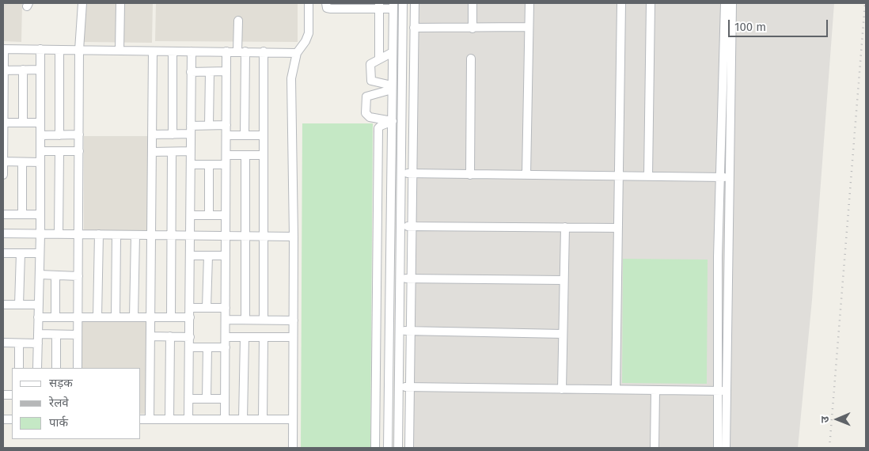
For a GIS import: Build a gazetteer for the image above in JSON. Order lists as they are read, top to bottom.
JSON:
{
  "legend": ["सड़क", "रेलवे", "पार्क"],
  "scale_bar": "100 m",
  "north": "left"
}
